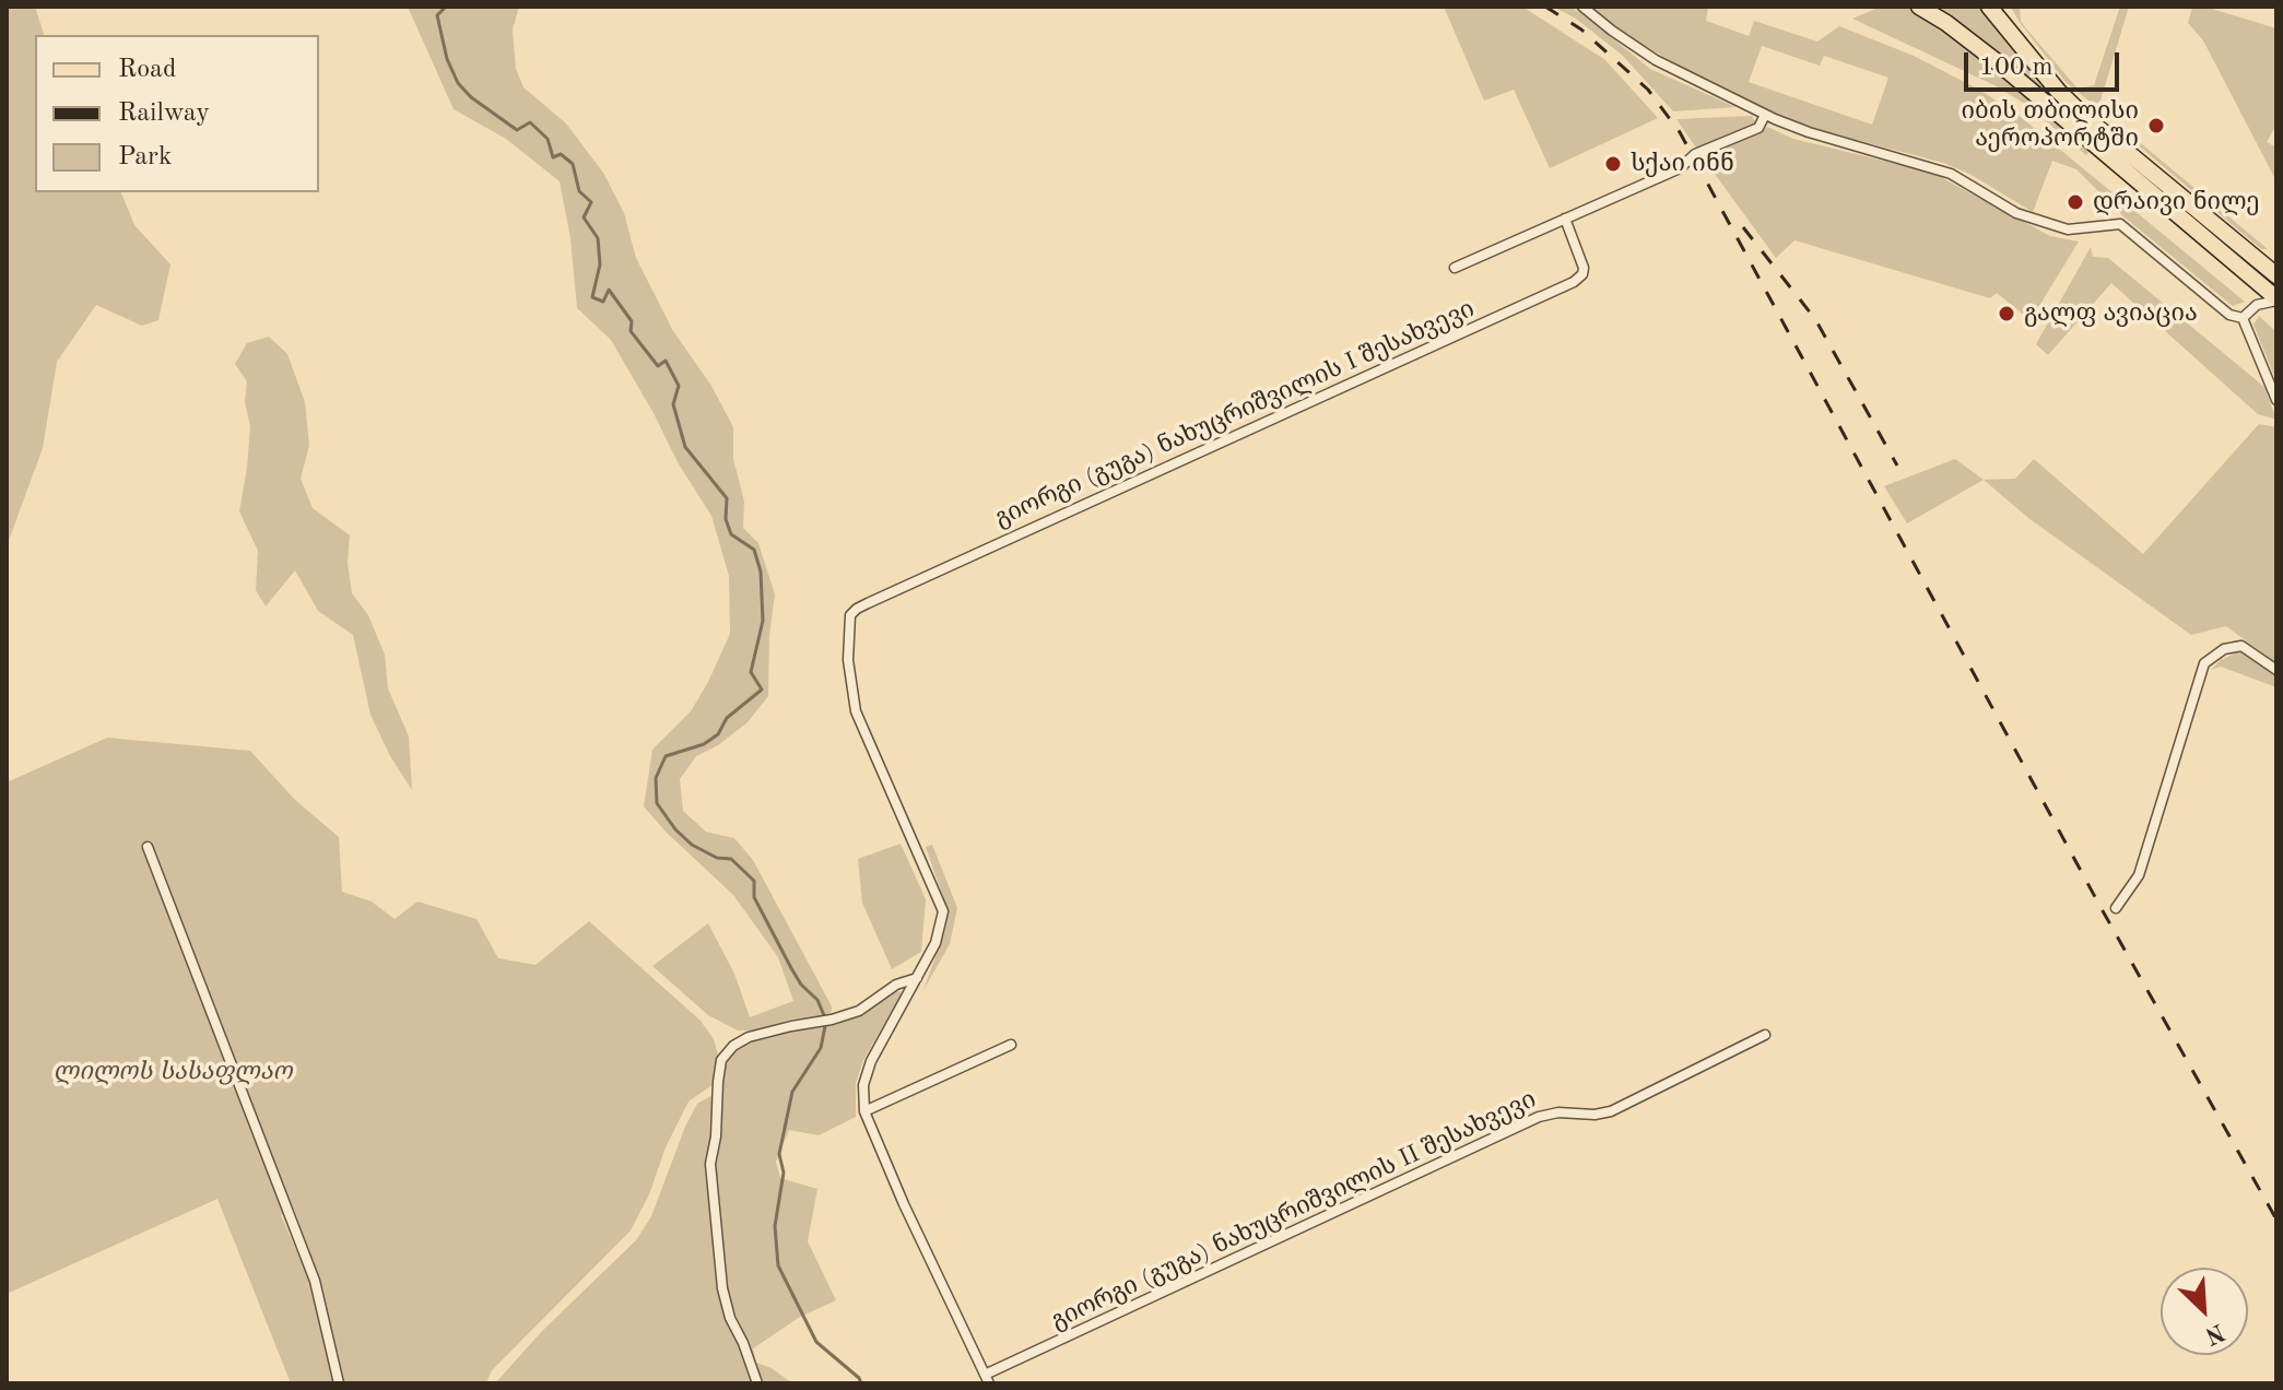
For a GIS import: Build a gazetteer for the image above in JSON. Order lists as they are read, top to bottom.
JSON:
{
  "streets": {
    "street": ["გიორგი (გუგა) ნახუცრიშვილის I შესახვევი", "გიორგი (გუგა) ნახუცრიშვილის II შესახვევი"]
  },
  "parks": ["ლილოს სასაფლაო"],
  "places": [
    "იბის თბილისი აეროპორტში",
    "სქაი ინნ",
    "დრაივი ნილე",
    "გალფ ავიაცია"
  ],
  "legend": ["Road", "Railway", "Park"],
  "scale_bar": "100 m",
  "north": "bottom right"
}
